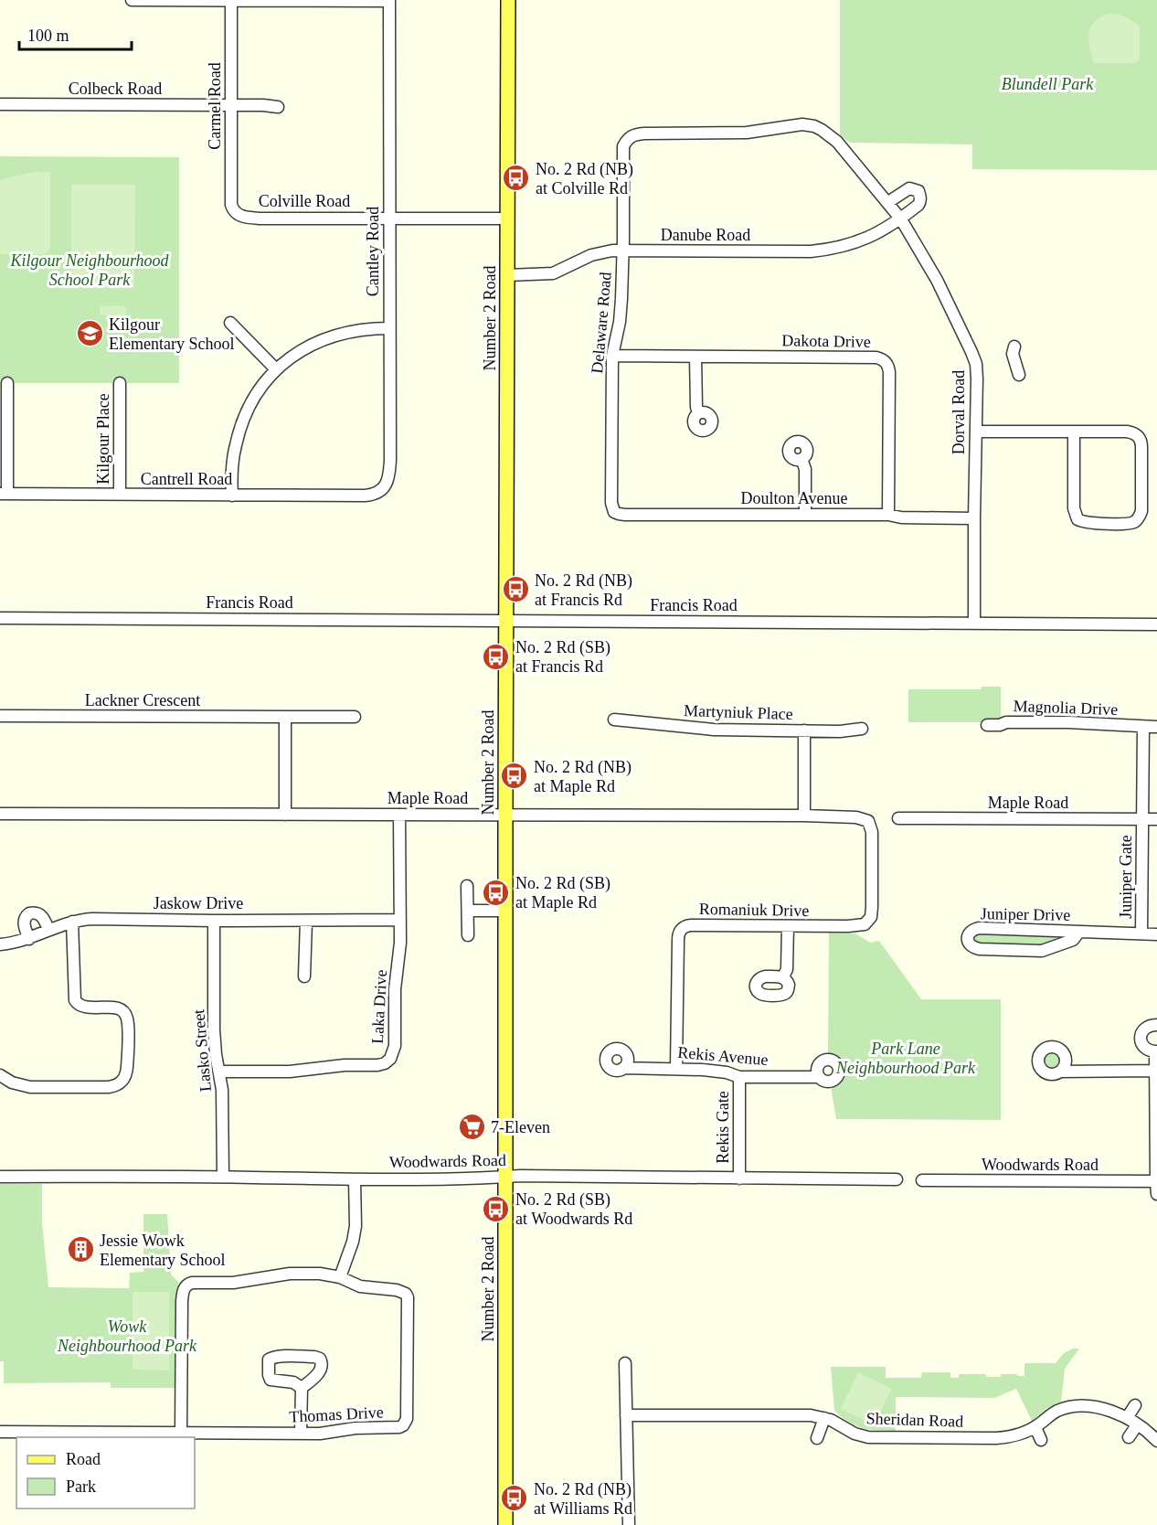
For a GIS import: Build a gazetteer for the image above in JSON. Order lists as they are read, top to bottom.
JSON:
{
  "streets": {
    "main road": ["Number 2 Road"],
    "street": [
      "Colbeck Road",
      "Carmel Road",
      "Colville Road",
      "Danube Road",
      "Cantley Road",
      "Delaware Road",
      "Dakota Drive",
      "Dorval Road",
      "Kilgour Place",
      "Cantrell Road",
      "Doulton Avenue",
      "Francis Road",
      "Lackner Crescent",
      "Magnolia Drive",
      "Martyniuk Place",
      "Maple Road",
      "Juniper Gate",
      "Jaskow Drive",
      "Romaniuk Drive",
      "Juniper Drive",
      "Laka Drive",
      "Lasko Street",
      "Rekis Avenue",
      "Rekis Gate",
      "Woodwards Road",
      "Thomas Drive",
      "Sheridan Road"
    ]
  },
  "crossings": [
    ["Colbeck Road", "Carmel Road"],
    ["Carmel Road", "Colville Road"],
    ["Colville Road", "Cantley Road"],
    ["Colville Road", "Number 2 Road"],
    ["Danube Road", "Number 2 Road"],
    ["Danube Road", "Delaware Road"],
    ["Danube Road", "Dorval Road"],
    ["Cantley Road", "Cantrell Road"],
    ["Number 2 Road", "Francis Road"],
    ["Number 2 Road", "Maple Road"],
    ["Number 2 Road", "Woodwards Road"],
    ["Delaware Road", "Dakota Drive"],
    ["Delaware Road", "Dorval Road"],
    ["Delaware Road", "Doulton Avenue"],
    ["Dakota Drive", "Doulton Avenue"],
    ["Dorval Road", "Doulton Avenue"],
    ["Dorval Road", "Francis Road"],
    ["Kilgour Place", "Cantrell Road"],
    ["Maple Road", "Juniper Gate"],
    ["Maple Road", "Romaniuk Drive"],
    ["Maple Road", "Laka Drive"],
    ["Juniper Gate", "Juniper Drive"],
    ["Jaskow Drive", "Laka Drive"],
    ["Jaskow Drive", "Lasko Street"],
    ["Romaniuk Drive", "Rekis Avenue"],
    ["Laka Drive", "Lasko Street"],
    ["Lasko Street", "Woodwards Road"],
    ["Rekis Avenue", "Rekis Gate"],
    ["Rekis Gate", "Woodwards Road"]
  ],
  "parks": [
    "Blundell Park",
    "Kilgour Neighbourhood School Park",
    "Park Lane Neighbourhood Park",
    "Wowk Neighbourhood Park"
  ],
  "places": {
    "bus stop": [
      "No. 2 Rd (NB) at Colville Rd",
      "No. 2 Rd (NB) at Francis Rd",
      "No. 2 Rd (SB) at Francis Rd",
      "No. 2 Rd (NB) at Maple Rd",
      "No. 2 Rd (SB) at Maple Rd",
      "No. 2 Rd (SB) at Woodwards Rd",
      "No. 2 Rd (NB) at Williams Rd"
    ],
    "school or university": ["Kilgour Elementary School"],
    "supermarket": ["7-Eleven"],
    "building": ["Jessie Wowk Elementary School"]
  },
  "legend": ["Road", "Park"],
  "scale_bar": "100 m"
}
